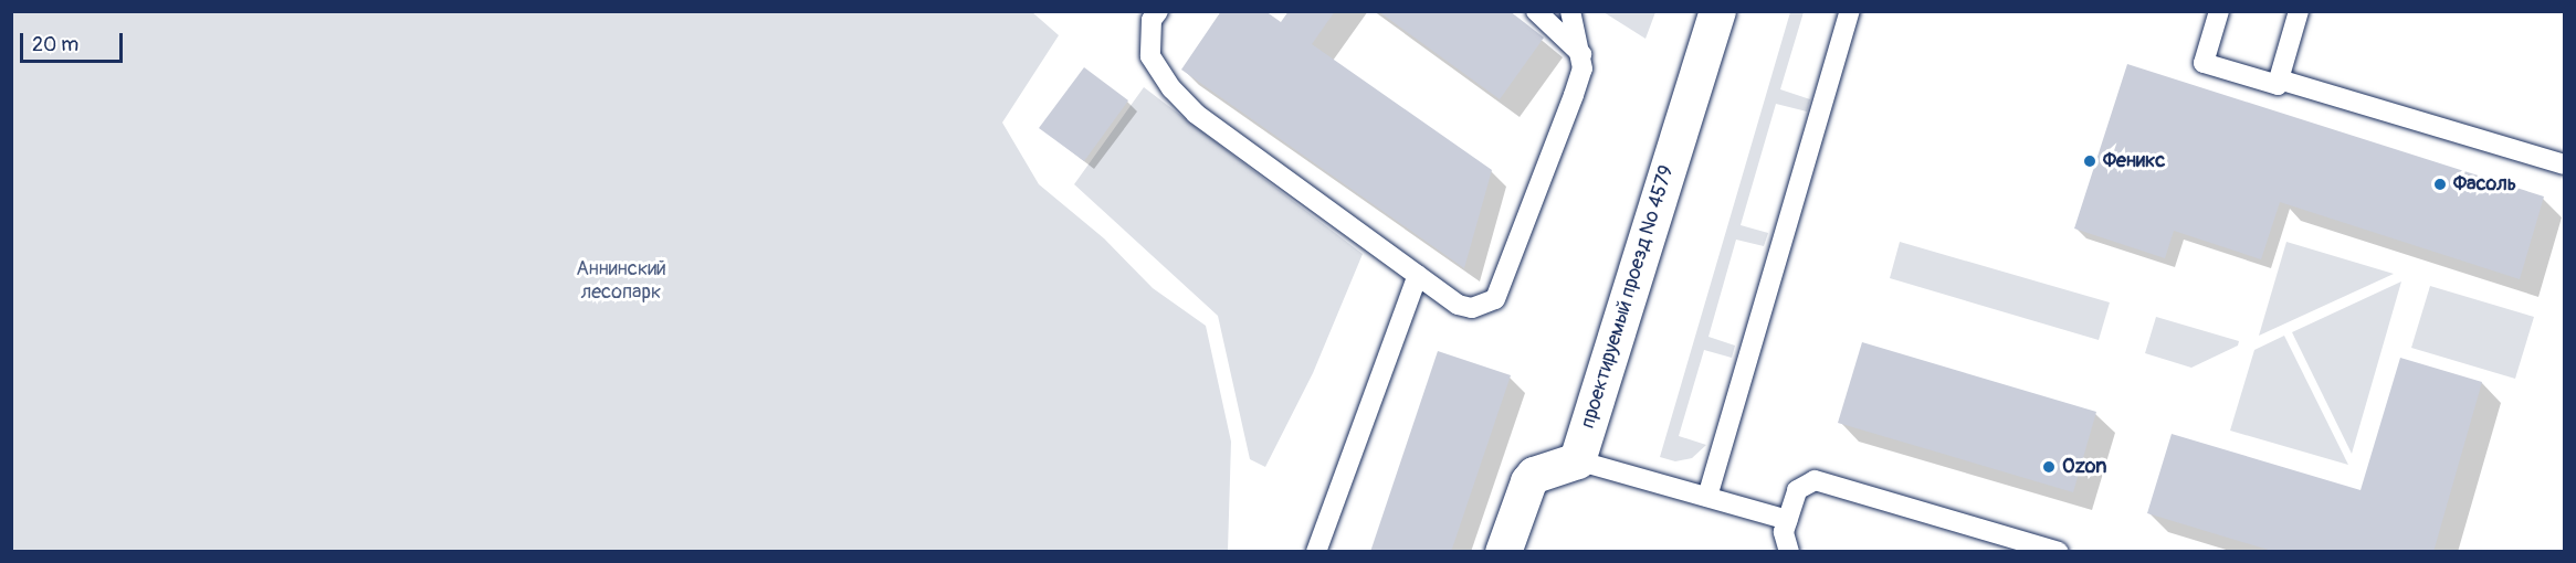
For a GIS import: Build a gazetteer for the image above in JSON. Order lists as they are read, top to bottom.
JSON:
{
  "streets": {
    "street": ["проектируемый проезд № 4579"]
  },
  "parks": ["Аннинский лесопарк"],
  "places": ["Феникс", "Фасоль", "Ozon"],
  "scale_bar": "20 m"
}
